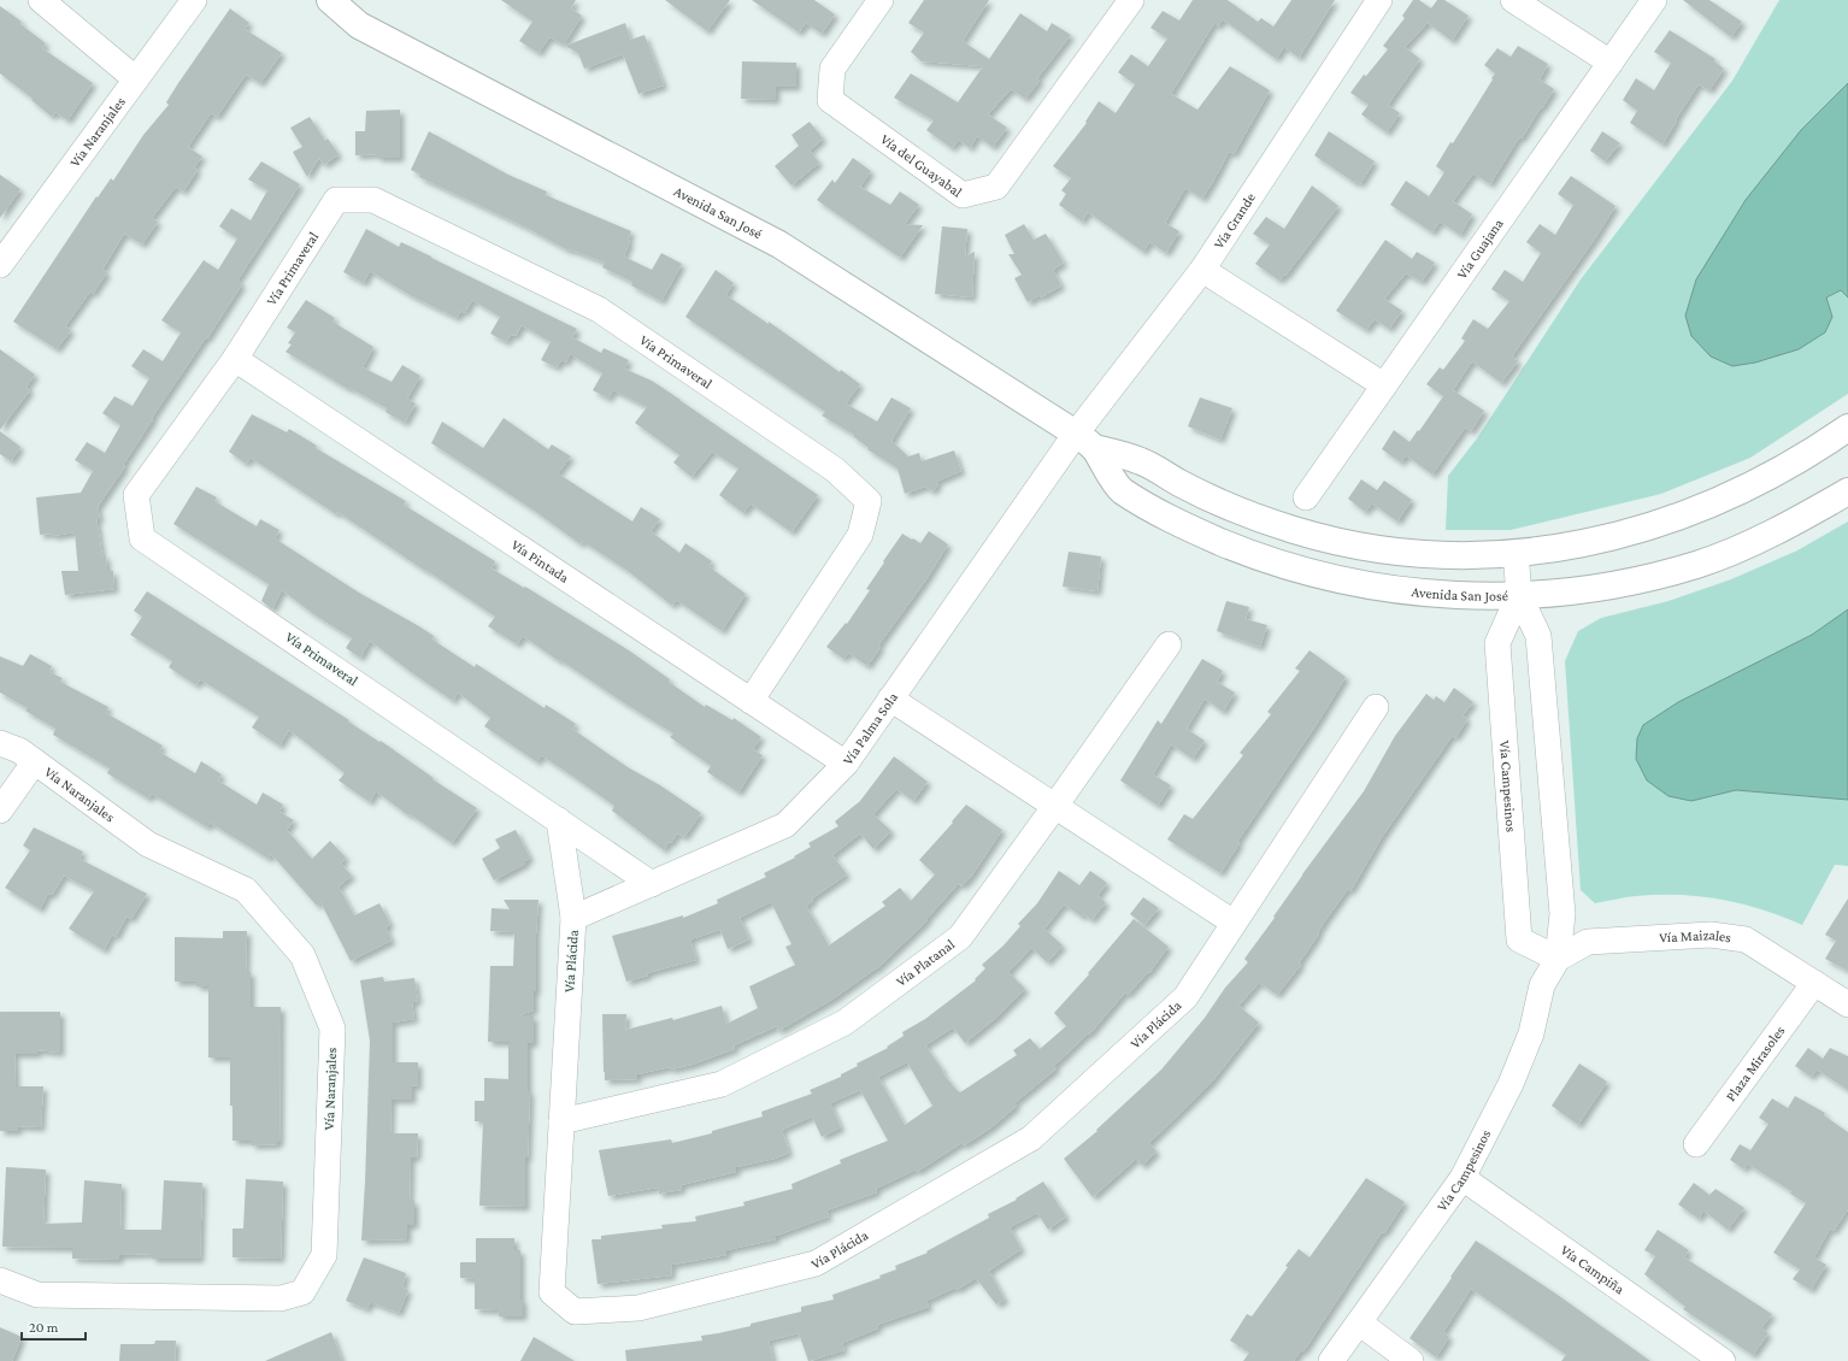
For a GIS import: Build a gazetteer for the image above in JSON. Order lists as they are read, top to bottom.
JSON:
{
  "streets": {
    "street": [
      "Vía Naranjales",
      "Vía del Guayabal",
      "Avenida San José",
      "Vía Grande",
      "Vía Guajana",
      "Vía Primaveral",
      "Vía Pintada",
      "Vía Palma Sola",
      "Vía Campesinos",
      "Vía Maizales",
      "Vía Plácida",
      "Vía Platanal",
      "Plaza Mirasoles",
      "Vía Campiña"
    ]
  },
  "crossings": [
    ["Avenida San José", "Vía Grande"],
    ["Avenida San José", "Vía Palma Sola"],
    ["Avenida San José", "Vía Campesinos"],
    ["Vía Grande", "Vía Palma Sola"],
    ["Vía Primaveral", "Vía Pintada"],
    ["Vía Primaveral", "Vía Palma Sola"],
    ["Vía Primaveral", "Vía Plácida"],
    ["Vía Pintada", "Vía Palma Sola"],
    ["Vía Palma Sola", "Vía Plácida"],
    ["Vía Campesinos", "Vía Maizales"],
    ["Vía Campesinos", "Vía Campiña"],
    ["Vía Maizales", "Plaza Mirasoles"],
    ["Vía Plácida", "Vía Platanal"]
  ],
  "scale_bar": "20 m"
}
